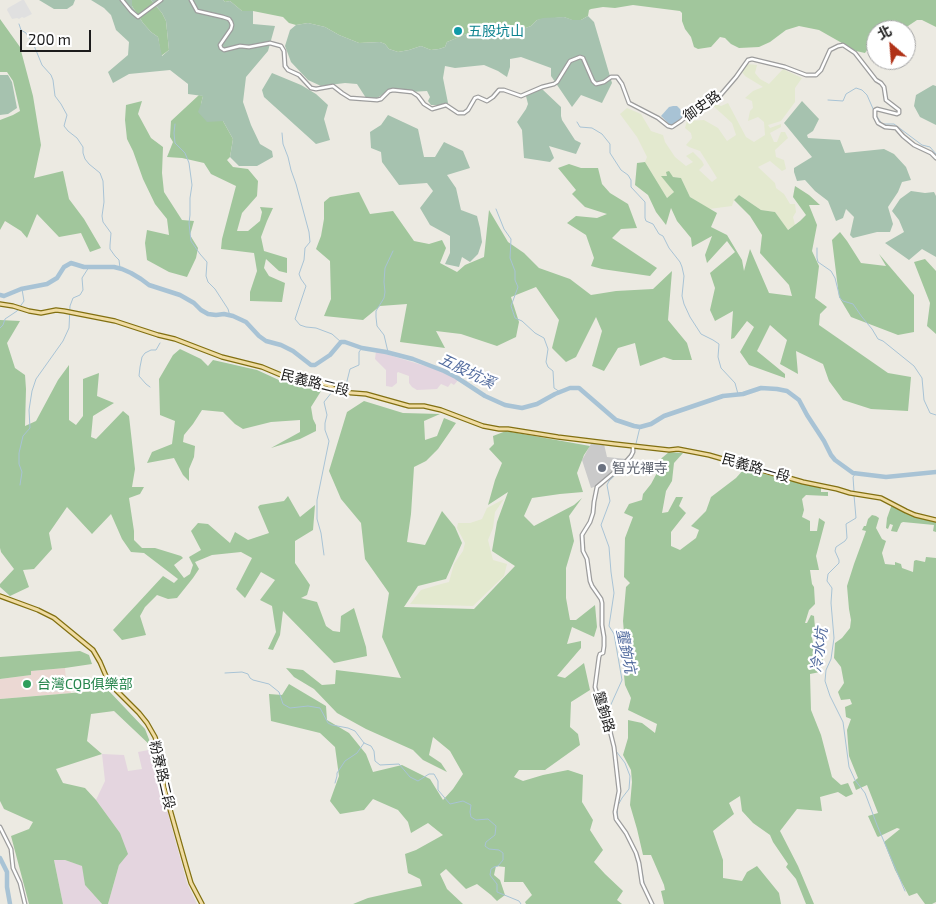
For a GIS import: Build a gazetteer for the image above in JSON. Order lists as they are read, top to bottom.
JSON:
{
  "streets": {
    "main road": ["民義路二段", "民義路一段", "粉寮路二段"],
    "street": ["御史路", "壟鉤路"]
  },
  "crossings": [
    ["民義路二段", "民義路一段"],
    ["民義路二段", "壟鉤路"]
  ],
  "water": ["五股坑溪", "冷水坑", "壟鉤坑"],
  "places": ["五股坑山", "智光禪寺", "台灣CQB俱樂部"],
  "scale_bar": "200 m",
  "north": "top left"
}
